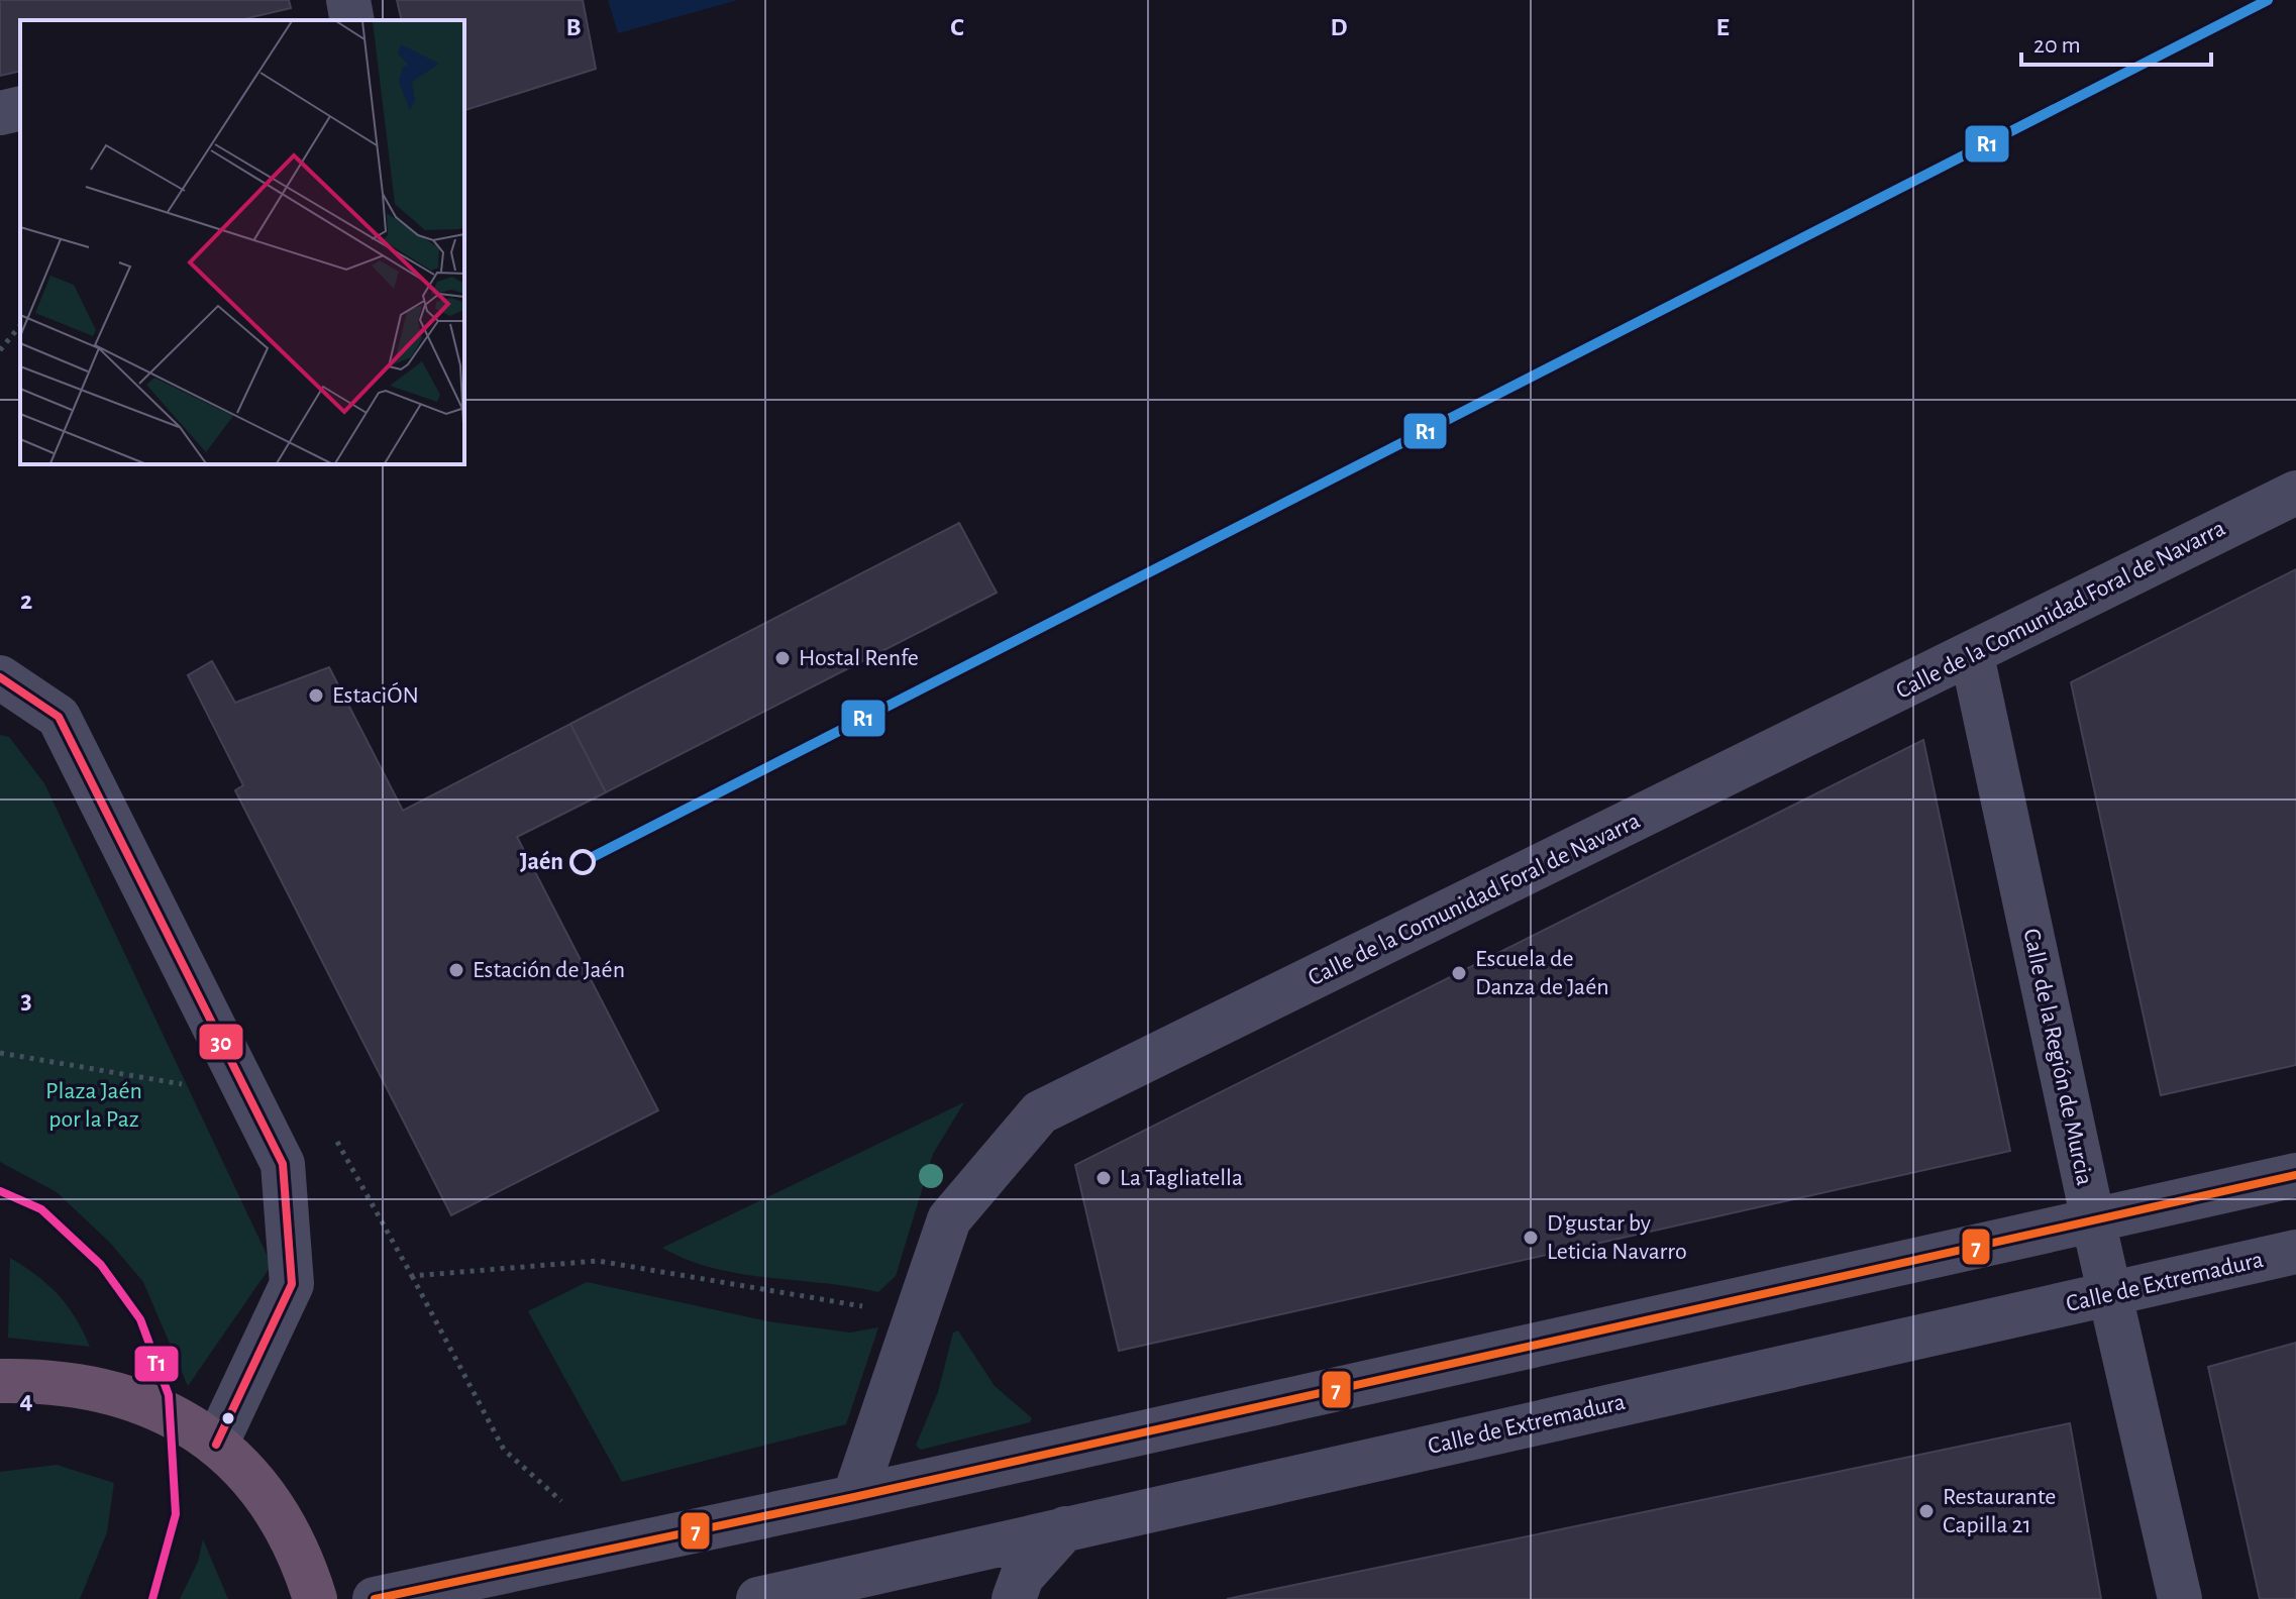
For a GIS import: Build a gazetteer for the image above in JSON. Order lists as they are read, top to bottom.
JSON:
{
  "streets": {
    "street": ["Calle de la Comunidad Foral de Navarra", "Calle de la Región de Murcia", "Calle de Extremadura"]
  },
  "crossings": [
    ["Calle de la Comunidad Foral de Navarra", "Calle de la Región de Murcia"],
    ["Calle de la Región de Murcia", "Calle de Extremadura"]
  ],
  "parks": ["Plaza Jaén por la Paz"],
  "places": [
    "Hostal Renfe",
    "EstaciÓN",
    "Jaén",
    "Estación de Jaén",
    "Escuela de Danza de Jaén",
    "La Tagliatella",
    "D'gustar by Leticia Navarro",
    "Restaurante Capilla 21"
  ],
  "lines": [
    "transit line R1",
    "transit line 30",
    "transit line 7",
    "transit line T1"
  ],
  "scale_bar": "20 m",
  "grid": {
    "columns": [
      "B",
      "C",
      "D",
      "E"
    ],
    "rows": ["2", "3", "4"]
  }
}
